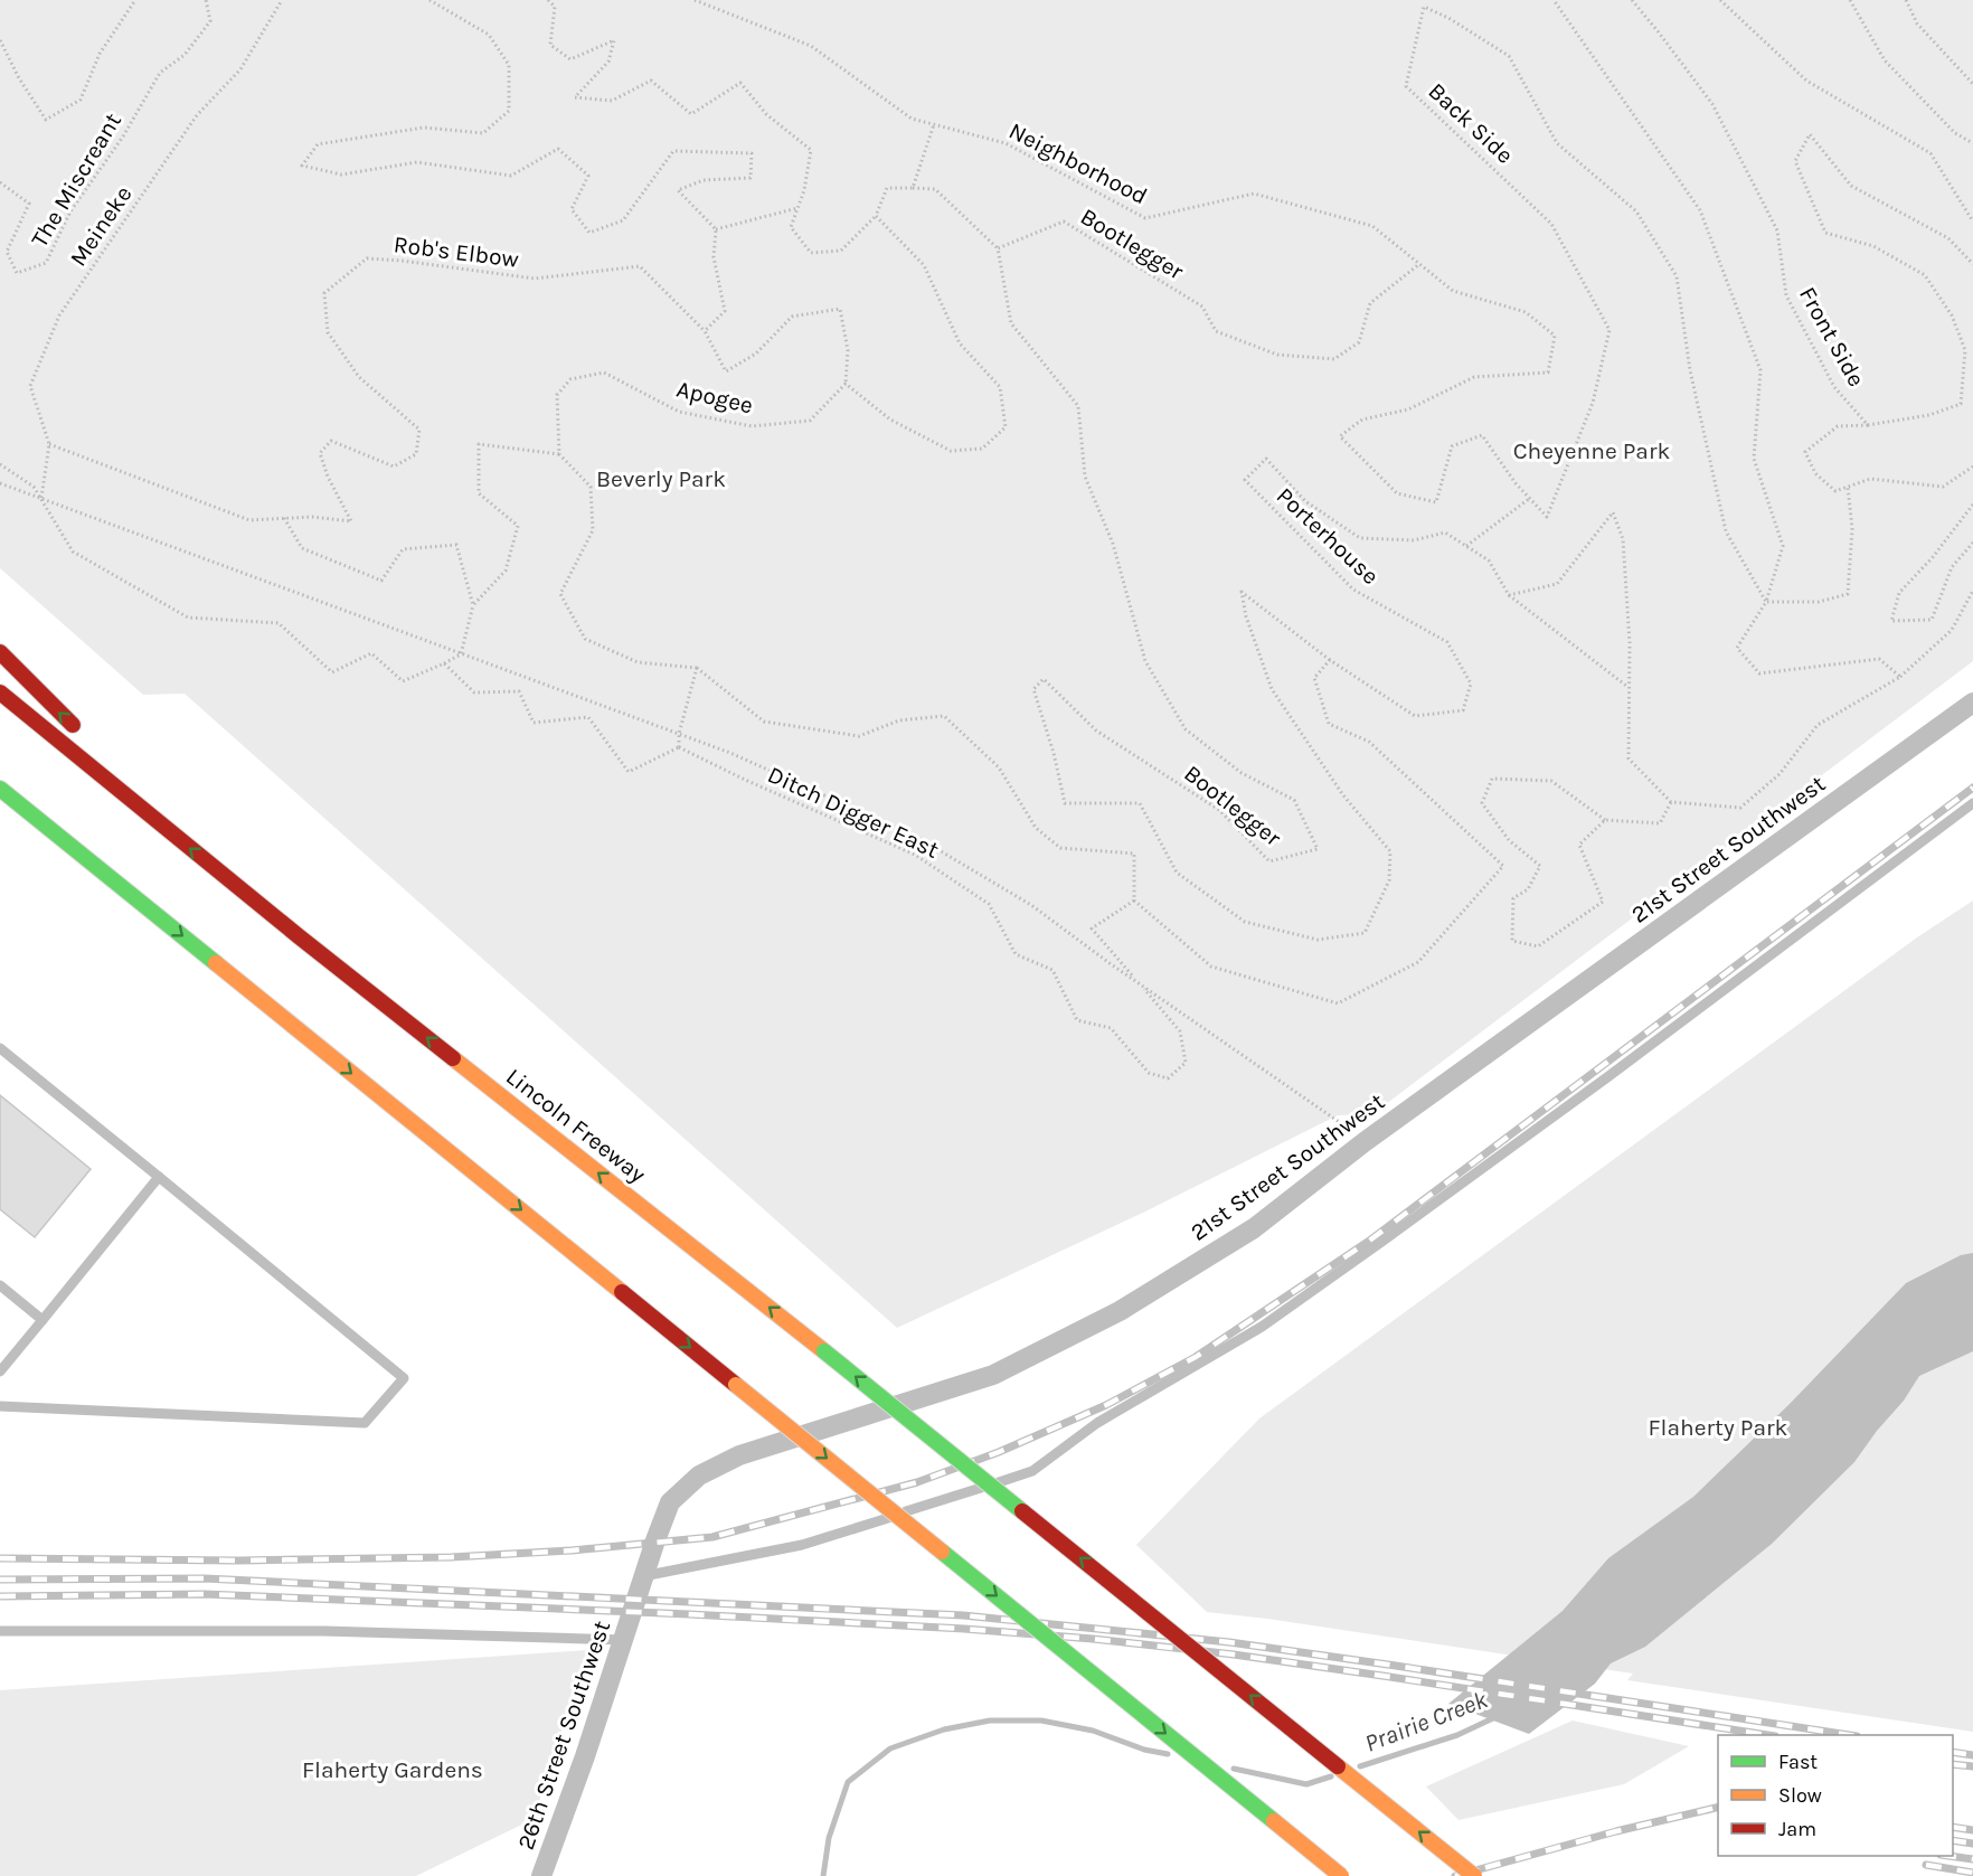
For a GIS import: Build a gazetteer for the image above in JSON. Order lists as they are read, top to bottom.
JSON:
{
  "streets": {
    "highway": ["Lincoln Freeway"],
    "street": ["21st Street Southwest", "26th Street Southwest"],
    "path": [
      "Back Side",
      "Neighborhood",
      "The Miscreant",
      "Meineke",
      "Bootlegger",
      "Rob's Elbow",
      "Front Side",
      "Apogee",
      "Porterhouse",
      "Ditch Digger East"
    ]
  },
  "crossings": [
    ["Back Side", "Neighborhood"],
    ["Back Side", "Bootlegger"],
    ["Neighborhood", "Bootlegger"],
    ["Meineke", "Rob's Elbow"],
    ["Bootlegger", "Porterhouse"],
    ["21st Street Southwest", "26th Street Southwest"]
  ],
  "water": ["Prairie Creek"],
  "parks": [
    "Cheyenne Park",
    "Beverly Park",
    "Flaherty Park",
    "Flaherty Gardens"
  ],
  "legend": ["Fast", "Slow", "Jam"]
}
